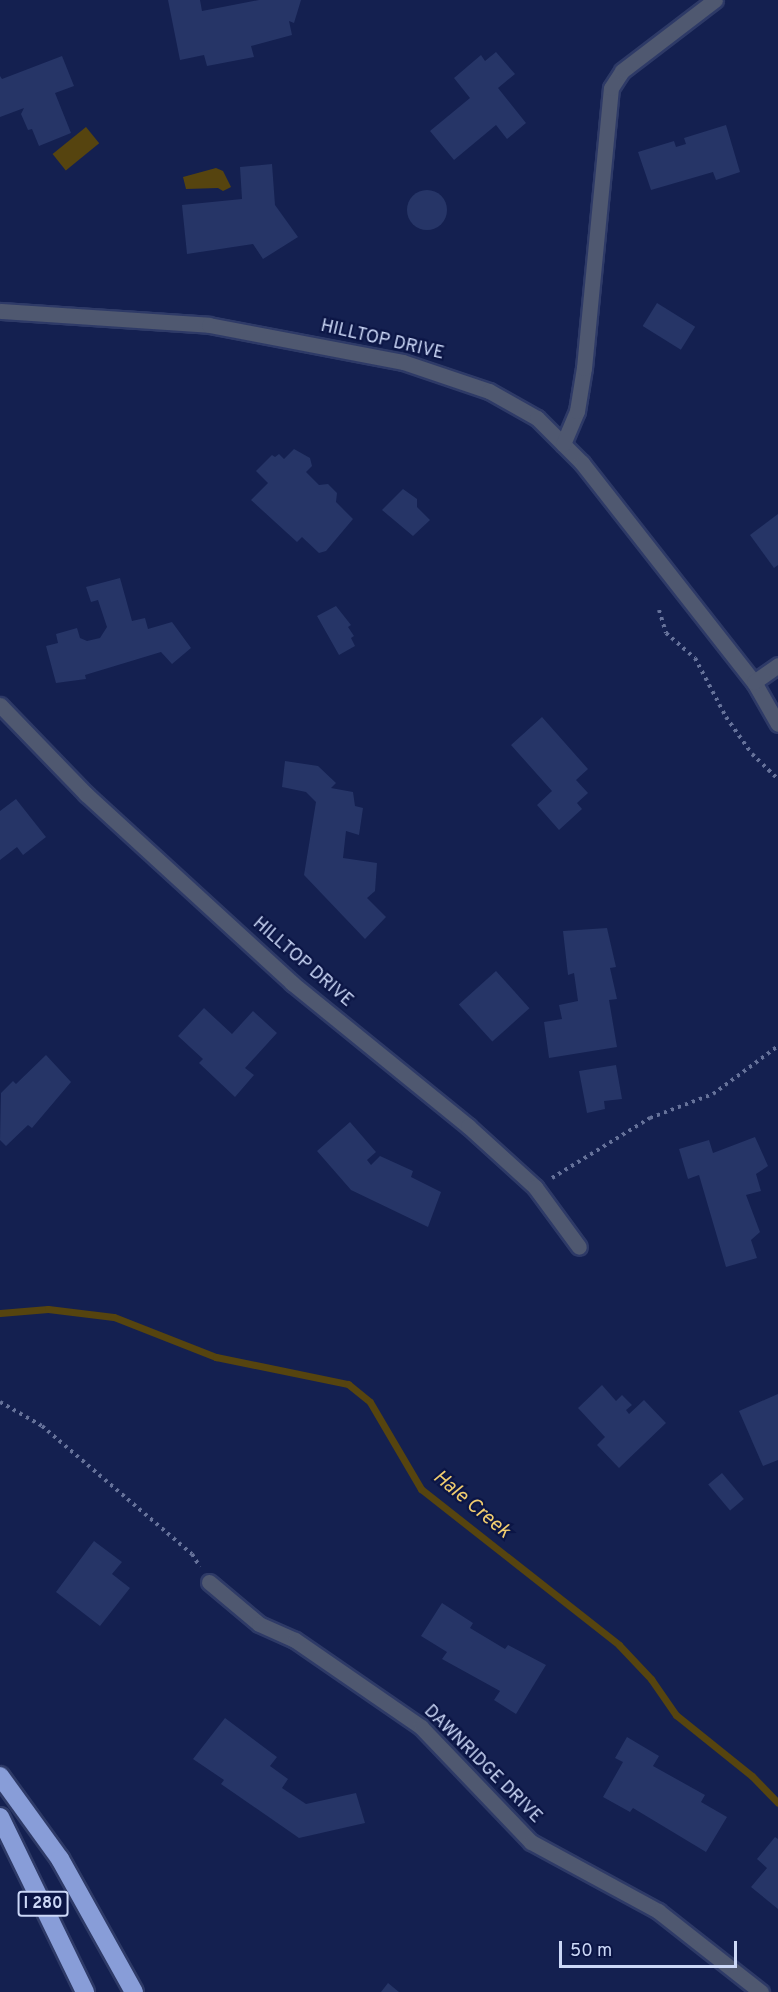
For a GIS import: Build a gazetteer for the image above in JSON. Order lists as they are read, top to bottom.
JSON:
{
  "streets": {
    "highway": ["I 280"],
    "street": ["HILLTOP DRIVE", "DAWNRIDGE DRIVE"]
  },
  "water": ["Hale Creek"],
  "scale_bar": "50 m"
}
